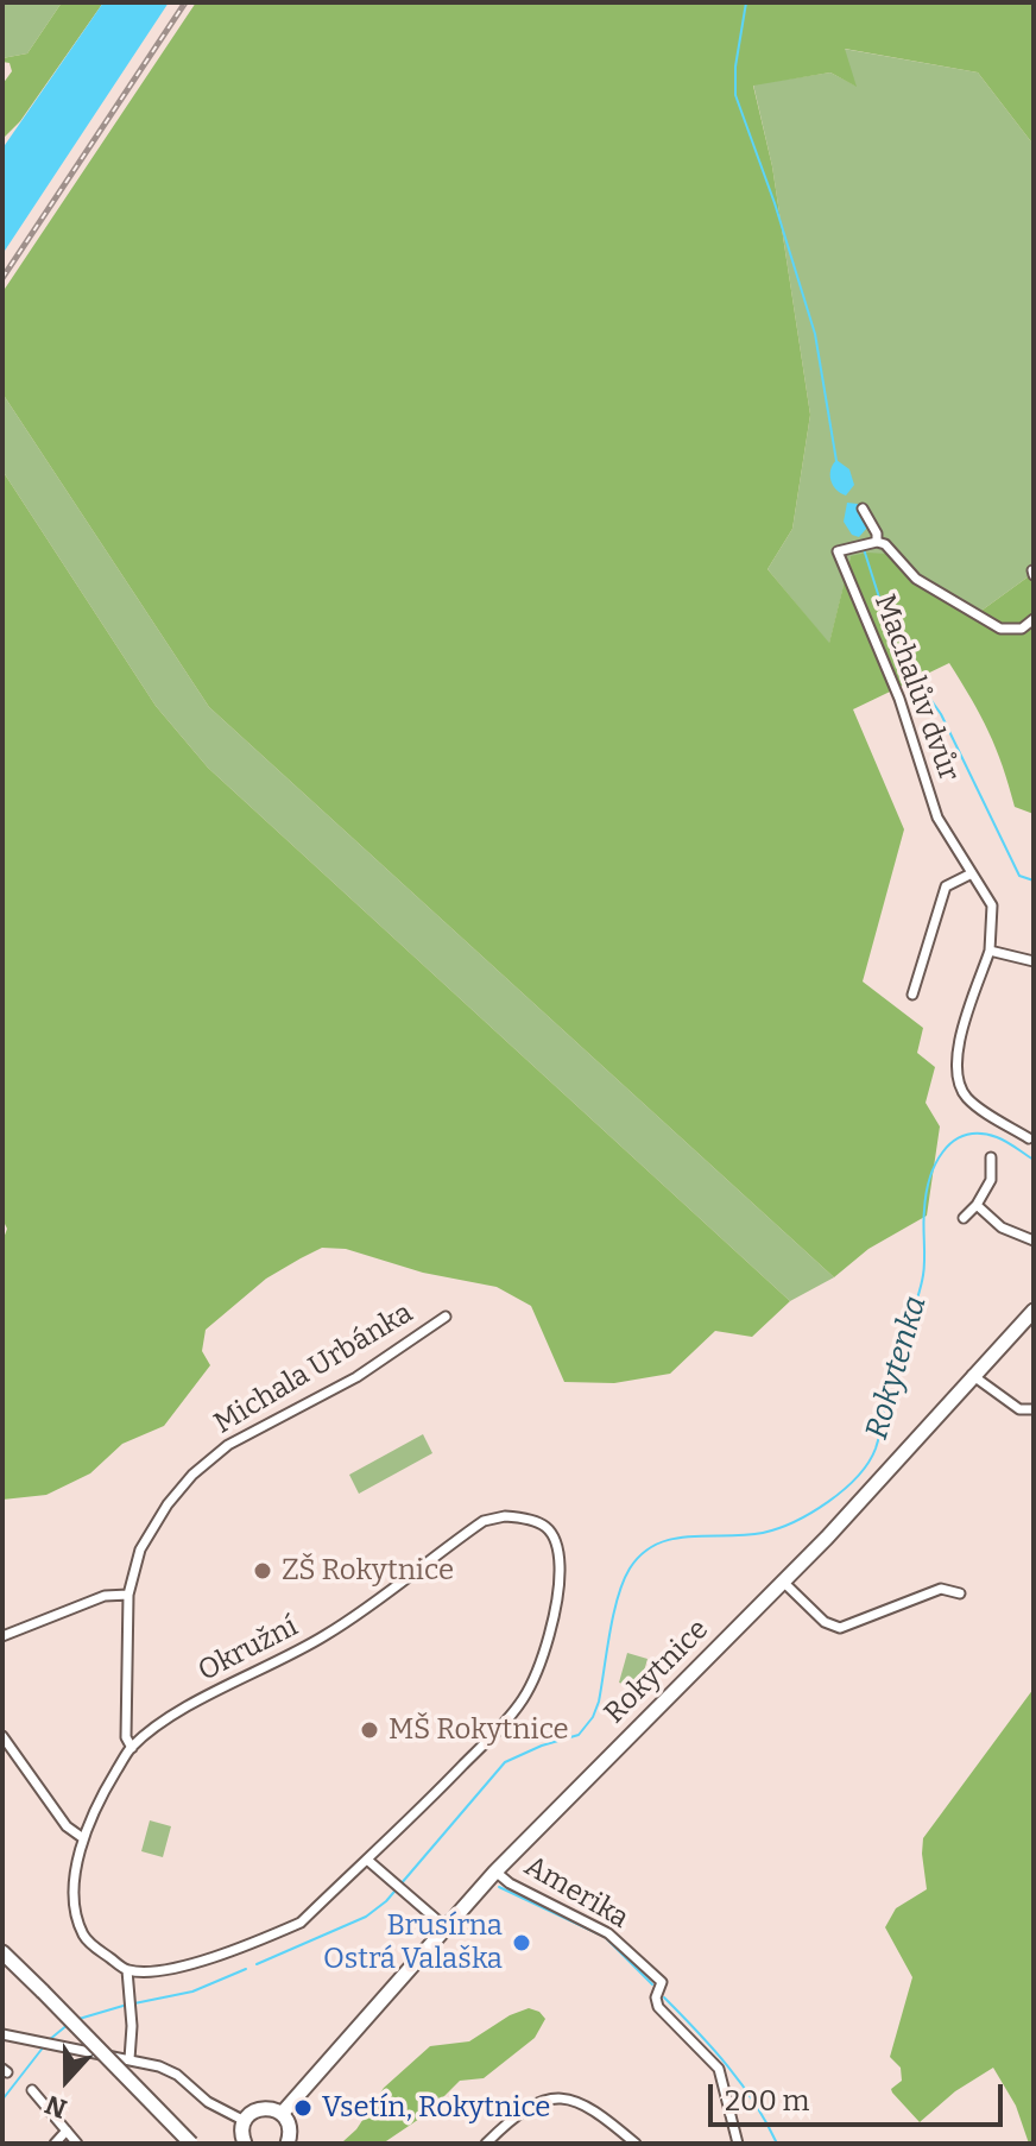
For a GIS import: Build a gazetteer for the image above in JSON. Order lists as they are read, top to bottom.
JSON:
{
  "streets": {
    "main road": ["Rokytnice"],
    "street": [
      "Machalův dvůr",
      "Michala Urbánka",
      "Okružní",
      "Amerika"
    ]
  },
  "crossings": [
    ["Michala Urbánka", "Okružní"],
    ["Rokytnice", "Amerika"]
  ],
  "water": ["Rokytenka"],
  "places": [
    "ZŠ Rokytnice",
    "MŠ Rokytnice",
    "Brusírna Ostrá Valaška",
    "Vsetín, Rokytnice"
  ],
  "scale_bar": "200 m",
  "north": "bottom"
}
